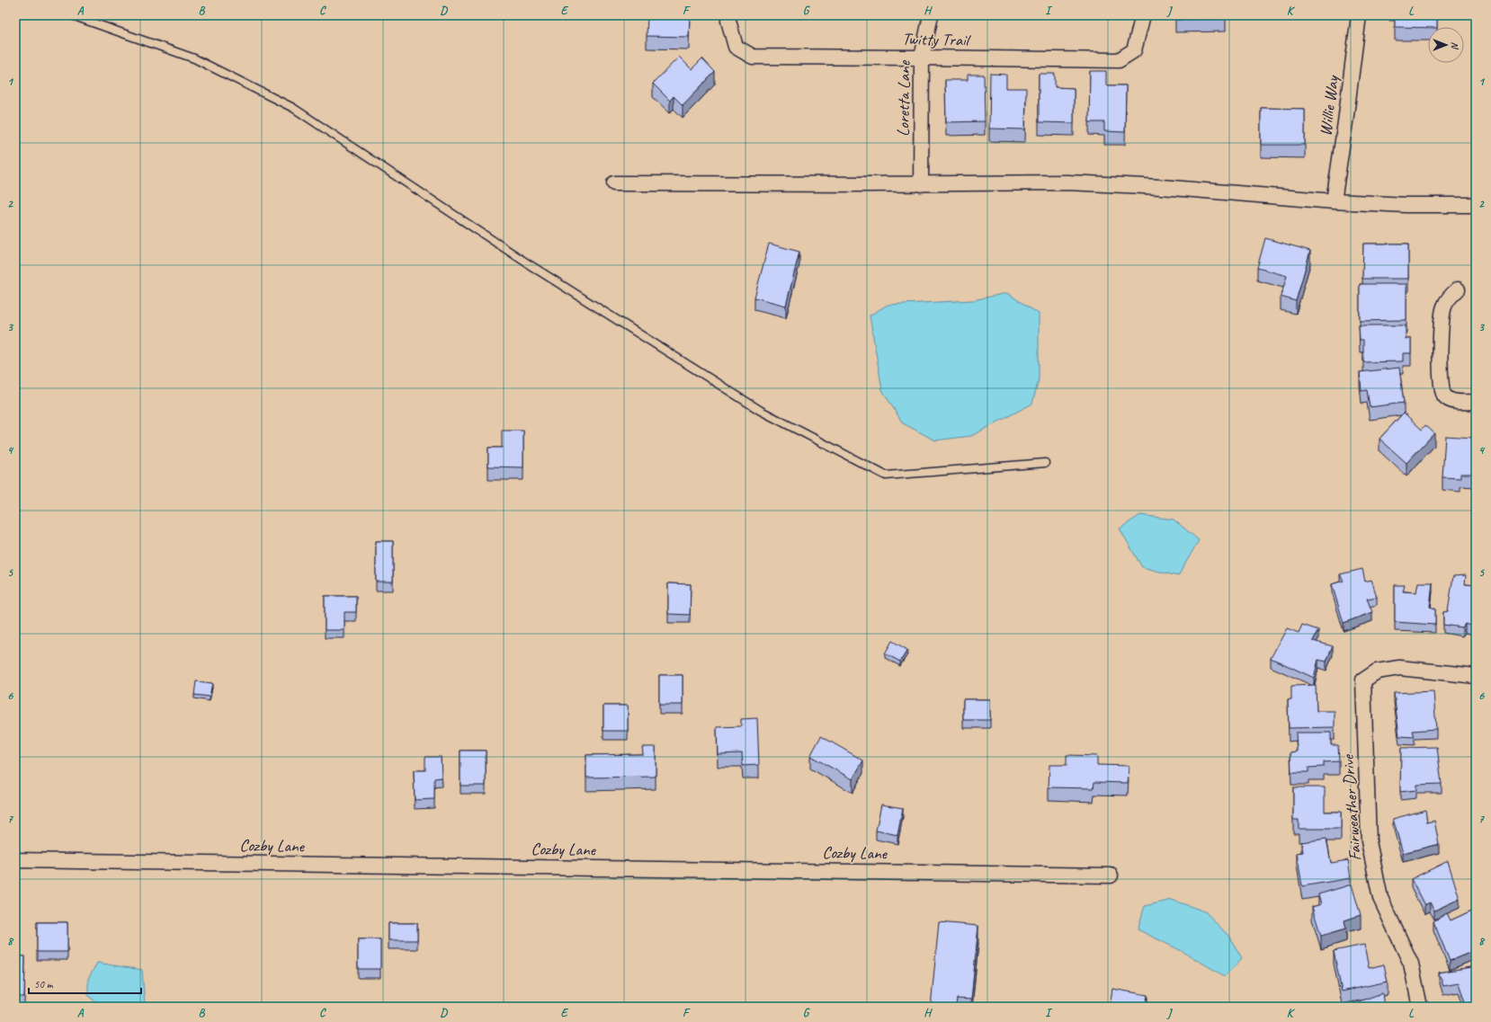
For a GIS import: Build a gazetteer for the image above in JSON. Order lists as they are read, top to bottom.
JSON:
{
  "streets": {
    "street": [
      "Twitty Trail",
      "Loretta Lane",
      "Willie Way",
      "Fairweather Drive",
      "Cozby Lane"
    ]
  },
  "crossings": [
    ["Twitty Trail", "Loretta Lane"]
  ],
  "scale_bar": "50 m",
  "north": "right",
  "grid": {
    "columns": [
      "A",
      "B",
      "C",
      "D",
      "E",
      "F",
      "G",
      "H",
      "I",
      "J",
      "K",
      "L"
    ],
    "rows": [
      "1",
      "2",
      "3",
      "4",
      "5",
      "6",
      "7",
      "8"
    ]
  }
}
